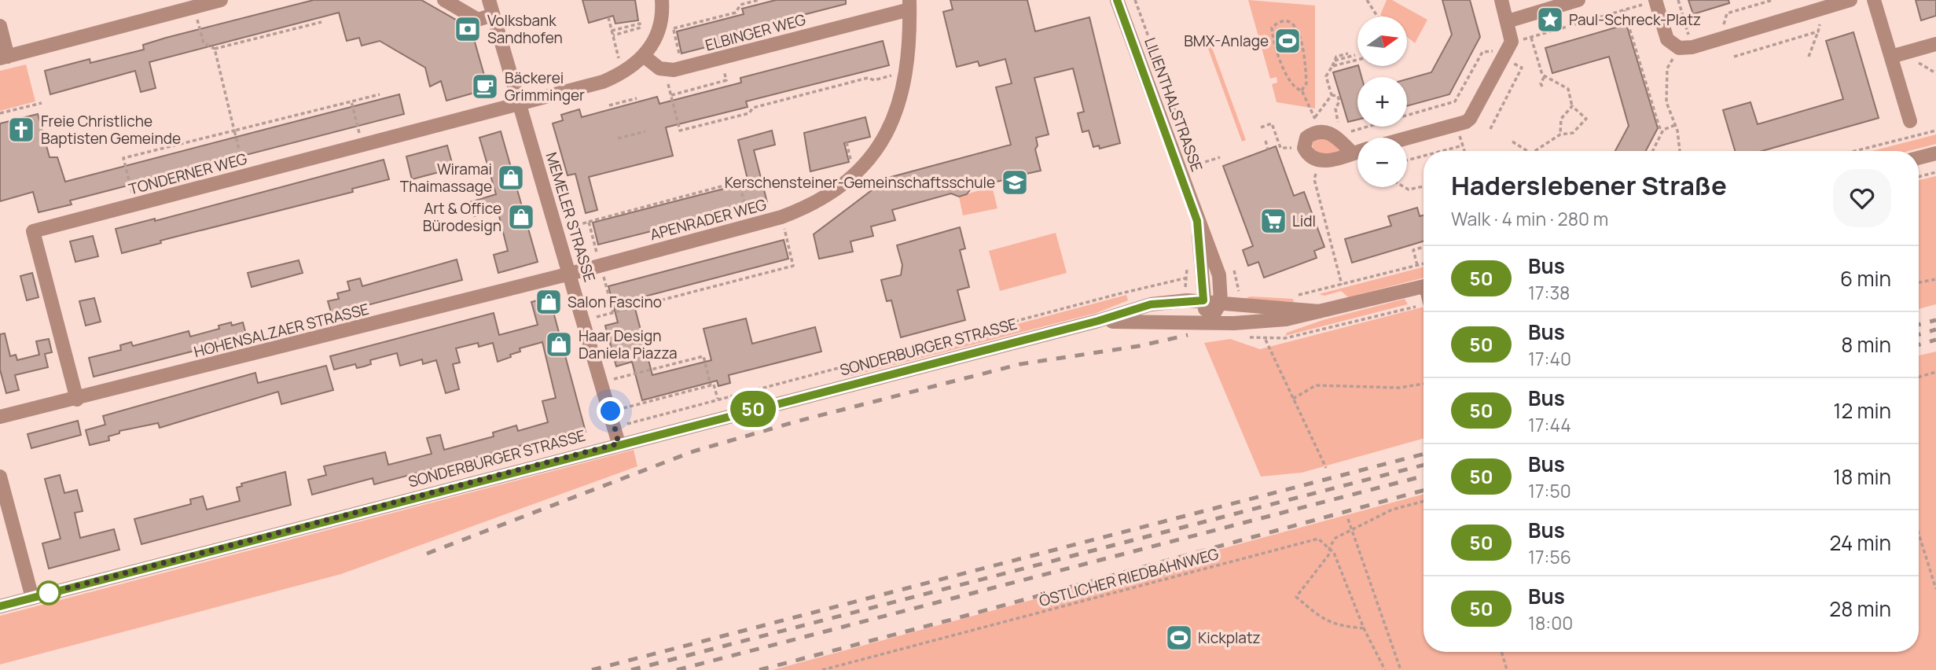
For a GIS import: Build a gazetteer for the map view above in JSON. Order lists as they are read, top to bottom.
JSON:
{
  "streets": {
    "street": [
      "ELBINGER WEG",
      "LILIENTHALSTRASSE",
      "TONDERNER WEG",
      "MEMELER STRASSE",
      "APENRADER WEG",
      "HOHENSALZAER STRASSE",
      "SONDERBURGER STRASSE"
    ],
    "path": ["ÖSTLICHER RIEDBAHNWEG"]
  },
  "crossings": [
    ["ELBINGER WEG", "APENRADER WEG"],
    ["LILIENTHALSTRASSE", "SONDERBURGER STRASSE"],
    ["TONDERNER WEG", "MEMELER STRASSE"],
    ["TONDERNER WEG", "HOHENSALZAER STRASSE"],
    ["MEMELER STRASSE", "APENRADER WEG"],
    ["MEMELER STRASSE", "HOHENSALZAER STRASSE"],
    ["MEMELER STRASSE", "SONDERBURGER STRASSE"],
    ["APENRADER WEG", "HOHENSALZAER STRASSE"]
  ],
  "places": {
    "place": ["Paul-Schreck-Platz"],
    "bank": ["Volksbank Sandhofen"],
    "sports": ["BMX-Anlage", "Kickplatz"],
    "cafe": ["Bäckerei Grimminger"],
    "church": ["Freie Christliche Baptisten Gemeinde"],
    "shop": [
      "Wiramai Thaimassage",
      "Art & Office Bürodesign",
      "Salon Fascino",
      "Haar Design Daniela Piazza"
    ],
    "school or university": ["Kerschensteiner-Gemeinschaftsschule"],
    "supermarket": ["Lidl"]
  },
  "lines": ["bus line 50"],
  "north": "right",
  "page": {
    "on_map": "50",
    "map_buttons": ["+", "−"],
    "heading": ["Haderslebener Straße", "Walk · 4 min · 280 m"],
    "list": [
      {
        "mark": "50",
        "name": "Bus",
        "note": "17:38",
        "value": "6 min"
      },
      {
        "mark": "50",
        "name": "Bus",
        "note": "17:40",
        "value": "8 min"
      },
      {
        "mark": "50",
        "name": "Bus",
        "note": "17:44",
        "value": "12 min"
      },
      {
        "mark": "50",
        "name": "Bus",
        "note": "17:50",
        "value": "18 min"
      },
      {
        "mark": "50",
        "name": "Bus",
        "note": "17:56",
        "value": "24 min"
      },
      {
        "mark": "50",
        "name": "Bus",
        "note": "18:00",
        "value": "28 min"
      }
    ]
  }
}
